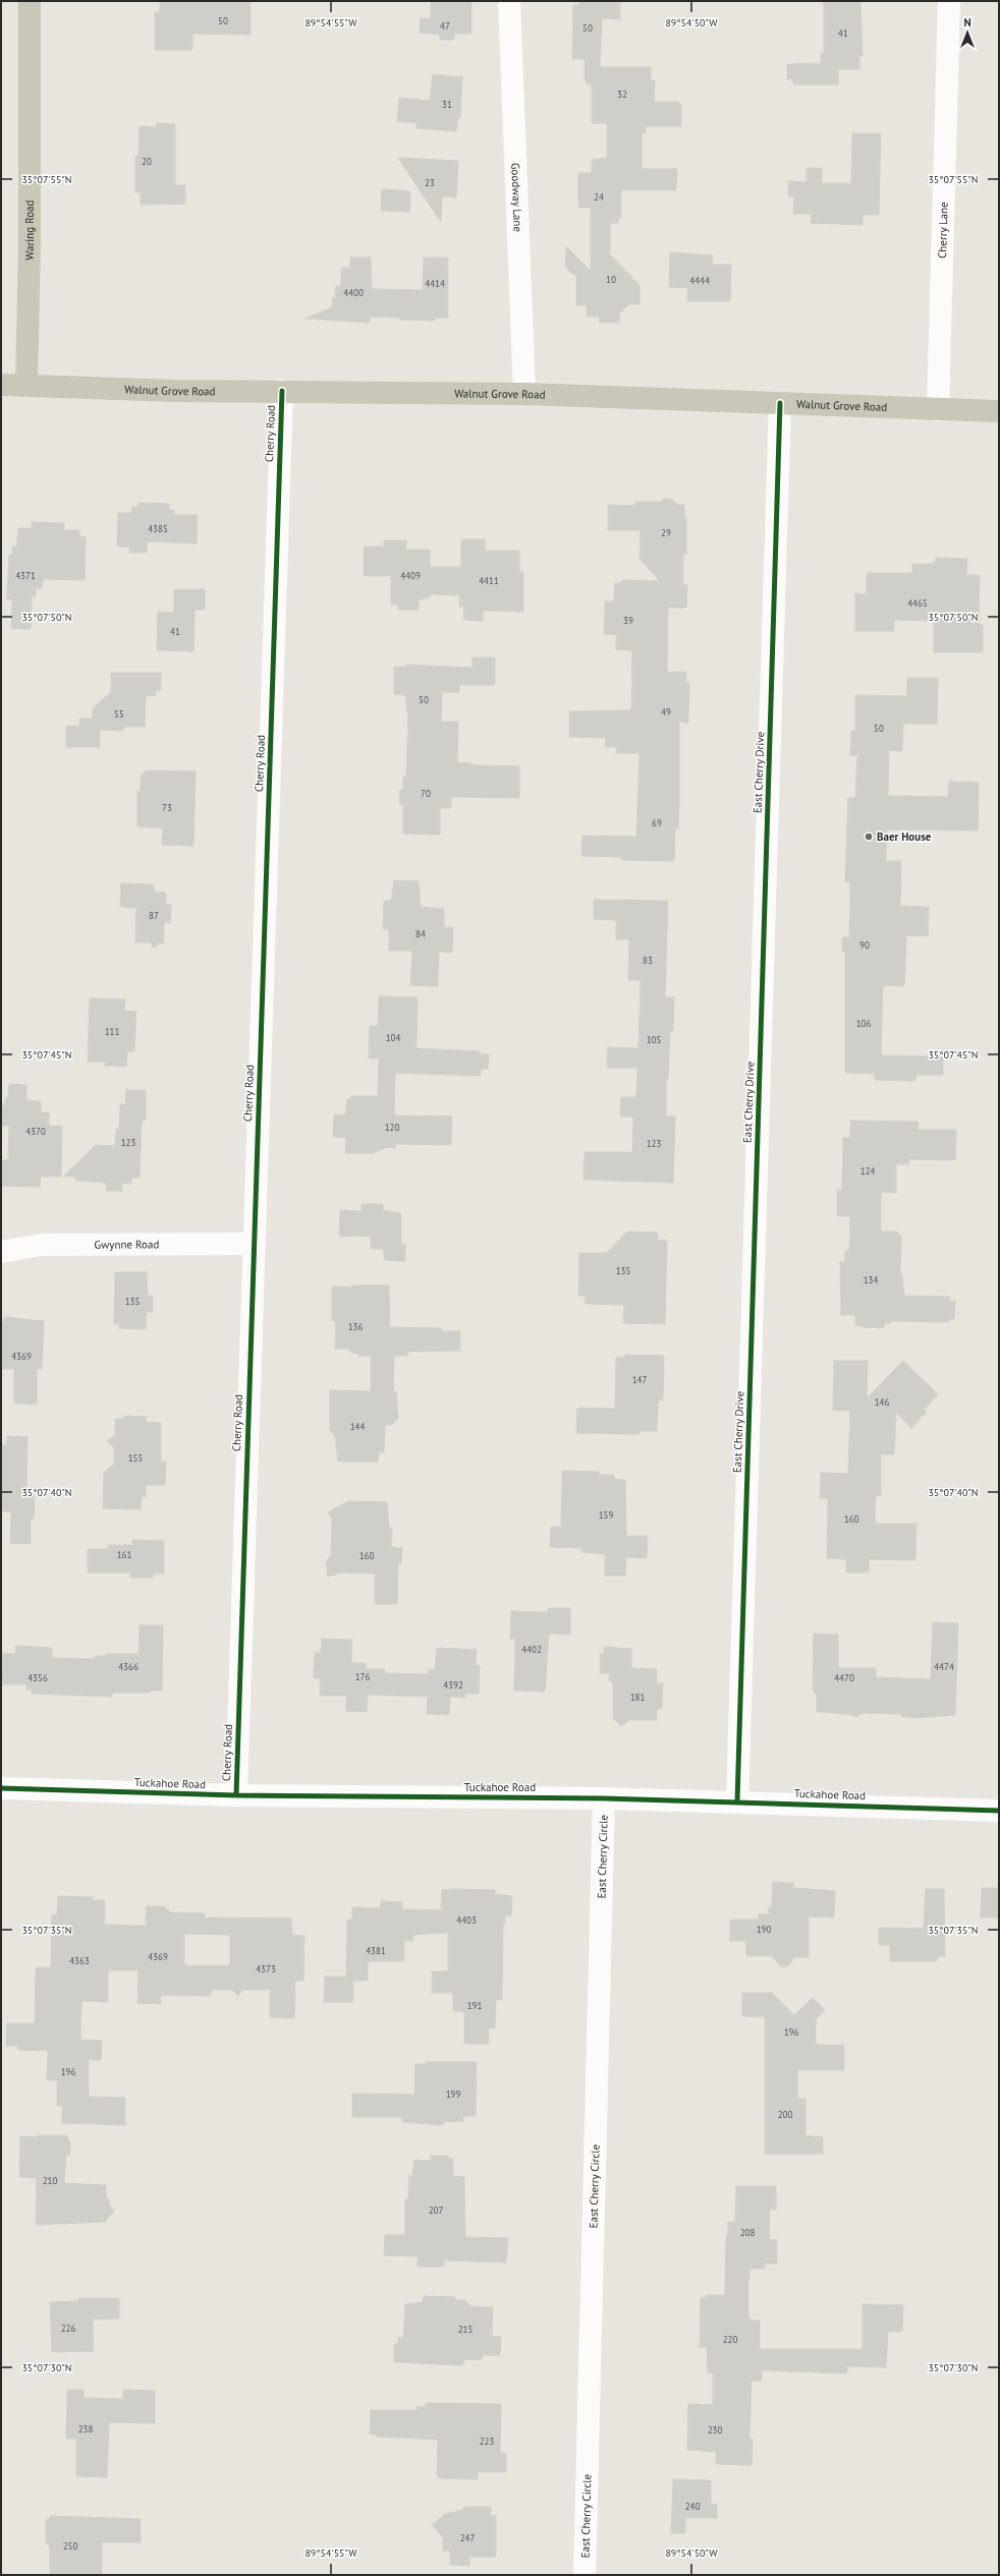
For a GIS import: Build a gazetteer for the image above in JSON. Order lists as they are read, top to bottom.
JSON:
{
  "streets": {
    "main road": ["Waring Road", "Walnut Grove Road"],
    "street": [
      "Goodway Lane",
      "Cherry Lane",
      "Cherry Road",
      "East Cherry Drive",
      "Gwynne Road",
      "Tuckahoe Road",
      "East Cherry Circle"
    ]
  },
  "crossings": [
    ["Goodway Lane", "Walnut Grove Road"],
    ["Waring Road", "Walnut Grove Road"],
    ["Cherry Lane", "Walnut Grove Road"],
    ["Walnut Grove Road", "Cherry Road"],
    ["Walnut Grove Road", "East Cherry Drive"],
    ["Cherry Road", "Gwynne Road"],
    ["Cherry Road", "Tuckahoe Road"],
    ["East Cherry Drive", "Tuckahoe Road"],
    ["Tuckahoe Road", "East Cherry Circle"]
  ],
  "places": ["Baer House"],
  "house_numbers": [
    "50",
    "47",
    "50",
    "41",
    "32",
    "31",
    "20",
    "23",
    "24",
    "10",
    "4444",
    "4414",
    "4400",
    "4385",
    "29",
    "4371",
    "4409",
    "4411",
    "4465",
    "39",
    "41",
    "50",
    "49",
    "55",
    "50",
    "70",
    "73",
    "69",
    "87",
    "84",
    "90",
    "83",
    "106",
    "111",
    "104",
    "105",
    "120",
    "4370",
    "123",
    "123",
    "124",
    "135",
    "134",
    "135",
    "136",
    "4369",
    "147",
    "146",
    "144",
    "155",
    "159",
    "160",
    "161",
    "160",
    "4402",
    "4366",
    "4474",
    "176",
    "4356",
    "4470",
    "4392",
    "181",
    "4403",
    "190",
    "4381",
    "4369",
    "4363",
    "4373",
    "191",
    "196",
    "196",
    "199",
    "200",
    "210",
    "207",
    "208",
    "226",
    "215",
    "220",
    "238",
    "230",
    "223",
    "240",
    "247",
    "250"
  ],
  "north": "top",
  "coordinates": [
    "89°54'55\"W",
    "89°54'50\"W",
    "35°07'55\"N",
    "35°07'50\"N",
    "35°07'45\"N",
    "35°07'40\"N",
    "35°07'35\"N",
    "35°07'30\"N"
  ]
}
